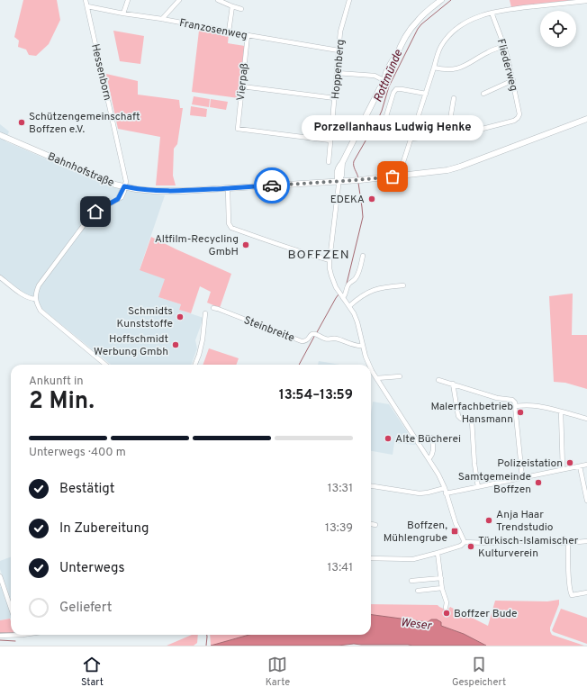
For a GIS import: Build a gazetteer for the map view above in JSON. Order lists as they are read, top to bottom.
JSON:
{
  "streets": {
    "main road": ["Bahnhofstraße"],
    "street": [
      "Franzosenweg",
      "Fliederweg",
      "Hoppenberg",
      "Hessenborn",
      "Vierpaß",
      "Steinbreite"
    ]
  },
  "crossings": [
    ["Franzosenweg", "Hoppenberg"],
    ["Franzosenweg", "Hessenborn"],
    ["Franzosenweg", "Vierpaß"],
    ["Hoppenberg", "Vierpaß"],
    ["Hessenborn", "Bahnhofstraße"]
  ],
  "districts": ["BOFFZEN"],
  "water": ["Rottmünde", "Weser"],
  "places": {
    "other": [
      "Schützengemeinschaft Boffzen e.V.",
      "Porzellanhaus Ludwig Henke",
      "EDEKA",
      "Altfilm-Recycling GmbH",
      "Schmidts Kunststoffe",
      "Hoffschmidt Werbung Gmbh",
      "Malerfachbetrieb Hansmann",
      "Alte Bücherei",
      "Polizeistation",
      "Samtgemeinde Boffzen",
      "Anja Haar Trendstudio",
      "Türkisch-Islamischer Kulturverein",
      "Boffzer Bude"
    ],
    "transit": ["Boffzen, Mühlengrube"]
  },
  "page": {
    "bubble": "Porzellanhaus Ludwig Henke",
    "heading": ["2 Min.", "Ankunft in", "13:54–13:59"],
    "bar": "Unterwegs · 400 m",
    "list": [
      ["Bestätigt", "13:31"],
      ["In Zubereitung", "13:39"],
      ["Unterwegs", "13:41"],
      "Geliefert"
    ],
    "tabs": ["Start", "Karte", "Gespeichert"]
  }
}
